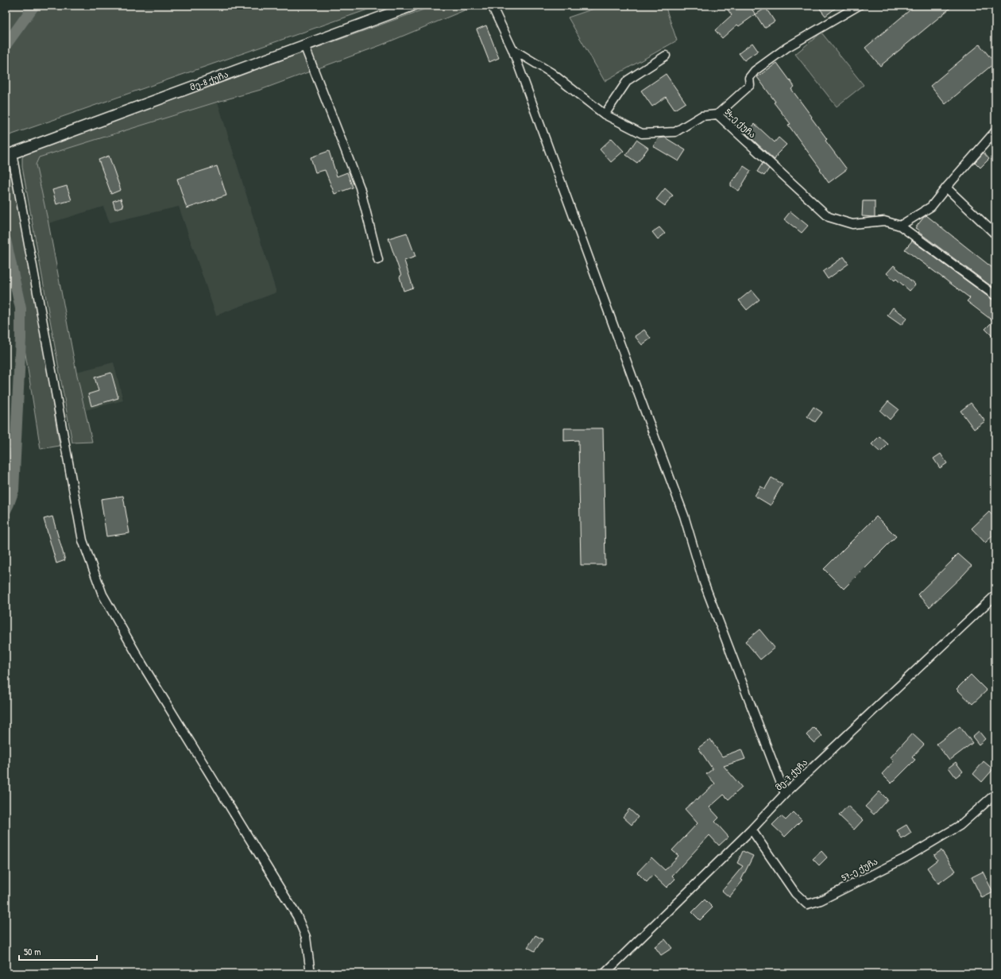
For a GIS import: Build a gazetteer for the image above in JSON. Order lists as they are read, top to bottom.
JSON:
{
  "streets": {
    "street": [
      "მე-8 ქუჩა",
      "54-ე ქუჩა",
      "მე-7 ქუჩა",
      "57-ე ქუჩა"
    ]
  },
  "crossings": [
    ["მე-7 ქუჩა", "57-ე ქუჩა"]
  ],
  "scale_bar": "50 m"
}
